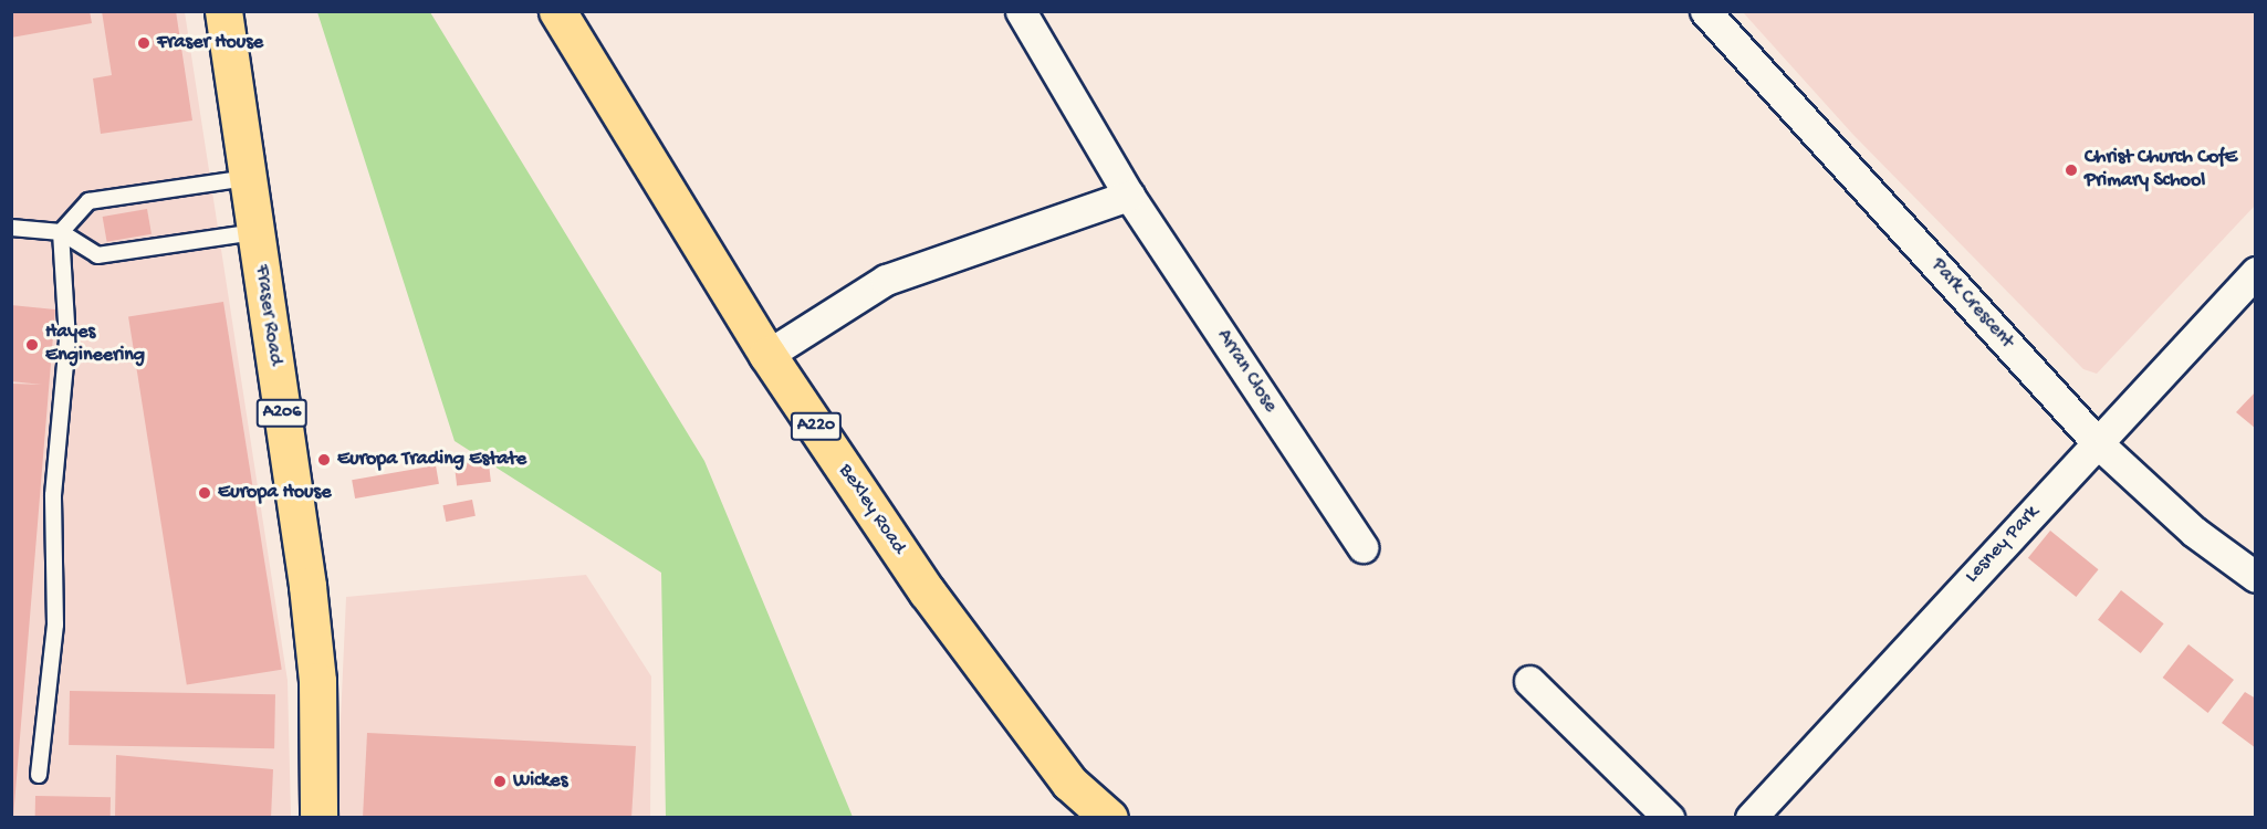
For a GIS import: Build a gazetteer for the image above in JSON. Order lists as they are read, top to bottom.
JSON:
{
  "streets": {
    "main road": [
      "Fraser Road",
      "A206",
      "A220",
      "Bexley Road"
    ],
    "street": ["Park Crescent", "Arran Close", "Lesney Park"]
  },
  "crossings": [
    ["Park Crescent", "Lesney Park"]
  ],
  "places": [
    "Fraser House",
    "Christ Church CofE Primary School",
    "Hayes Engineering",
    "Europa Trading Estate",
    "Europa House",
    "Wickes"
  ]
}
